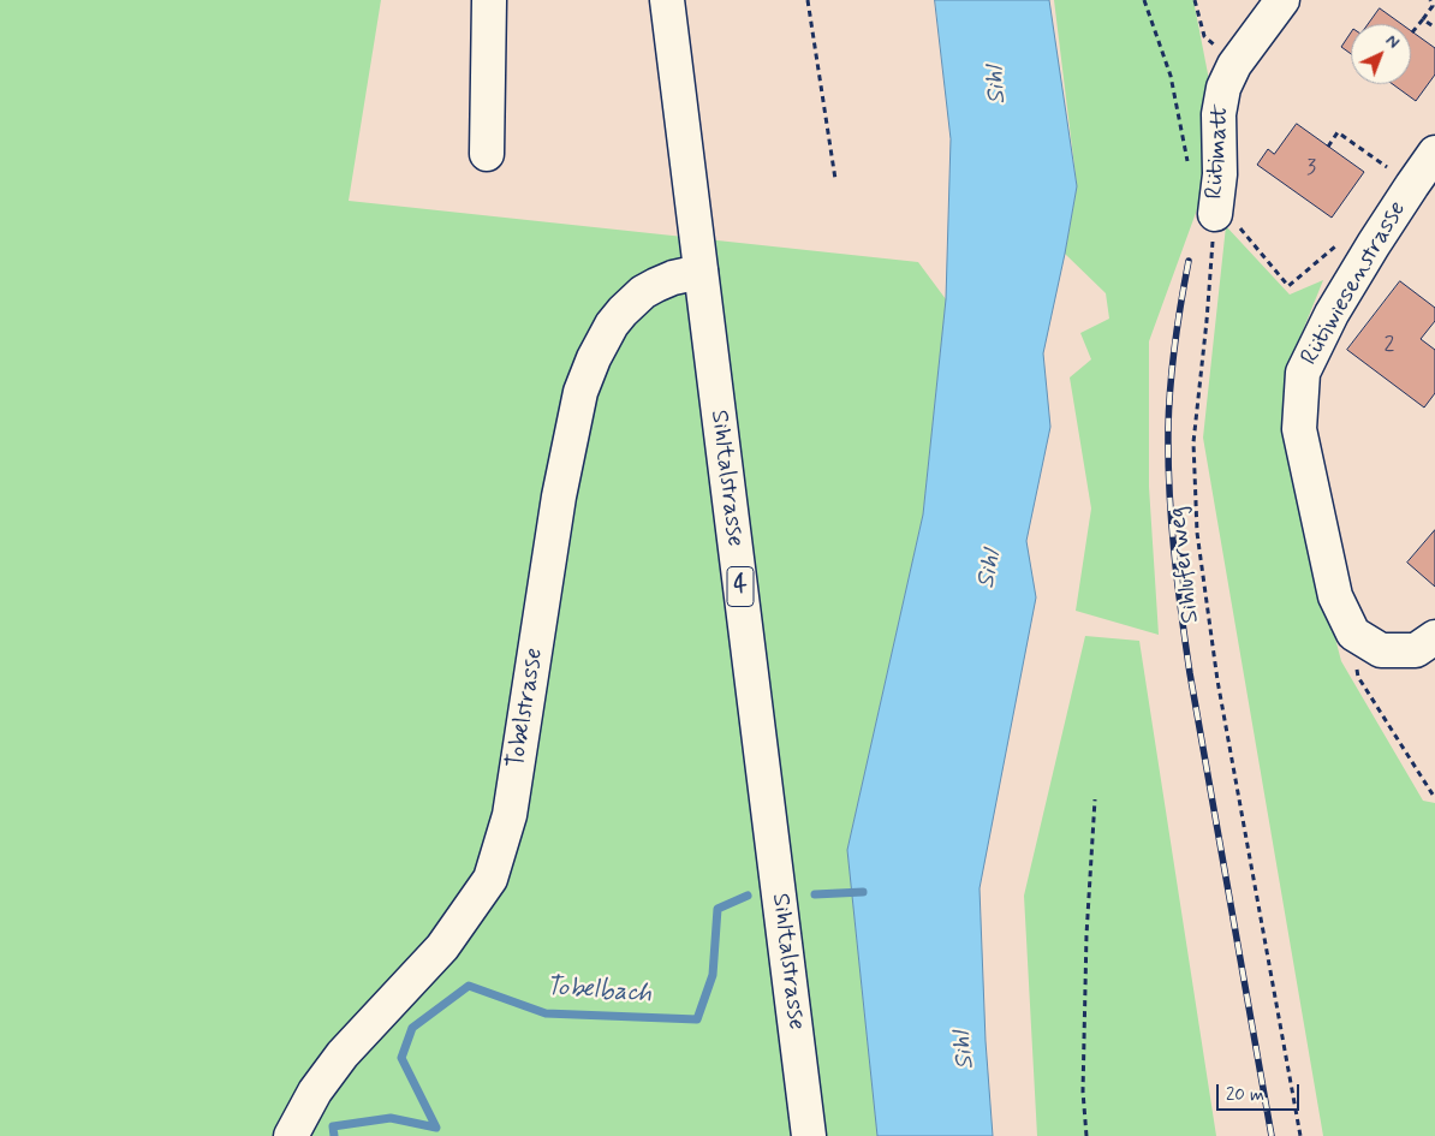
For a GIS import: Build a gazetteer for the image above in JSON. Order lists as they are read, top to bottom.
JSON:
{
  "streets": {
    "street": [
      "Rütimatt",
      "Rütiwiesenstrasse",
      "Sihltalstrasse",
      "4",
      "Tobelstrasse"
    ],
    "path": ["Sihluferweg"]
  },
  "crossings": [
    ["Rütimatt", "Sihluferweg"],
    ["Sihltalstrasse", "Tobelstrasse"]
  ],
  "water": ["Sihl", "Tobelbach"],
  "house_numbers": ["3", "2"],
  "scale_bar": "20 m",
  "north": "top right"
}
